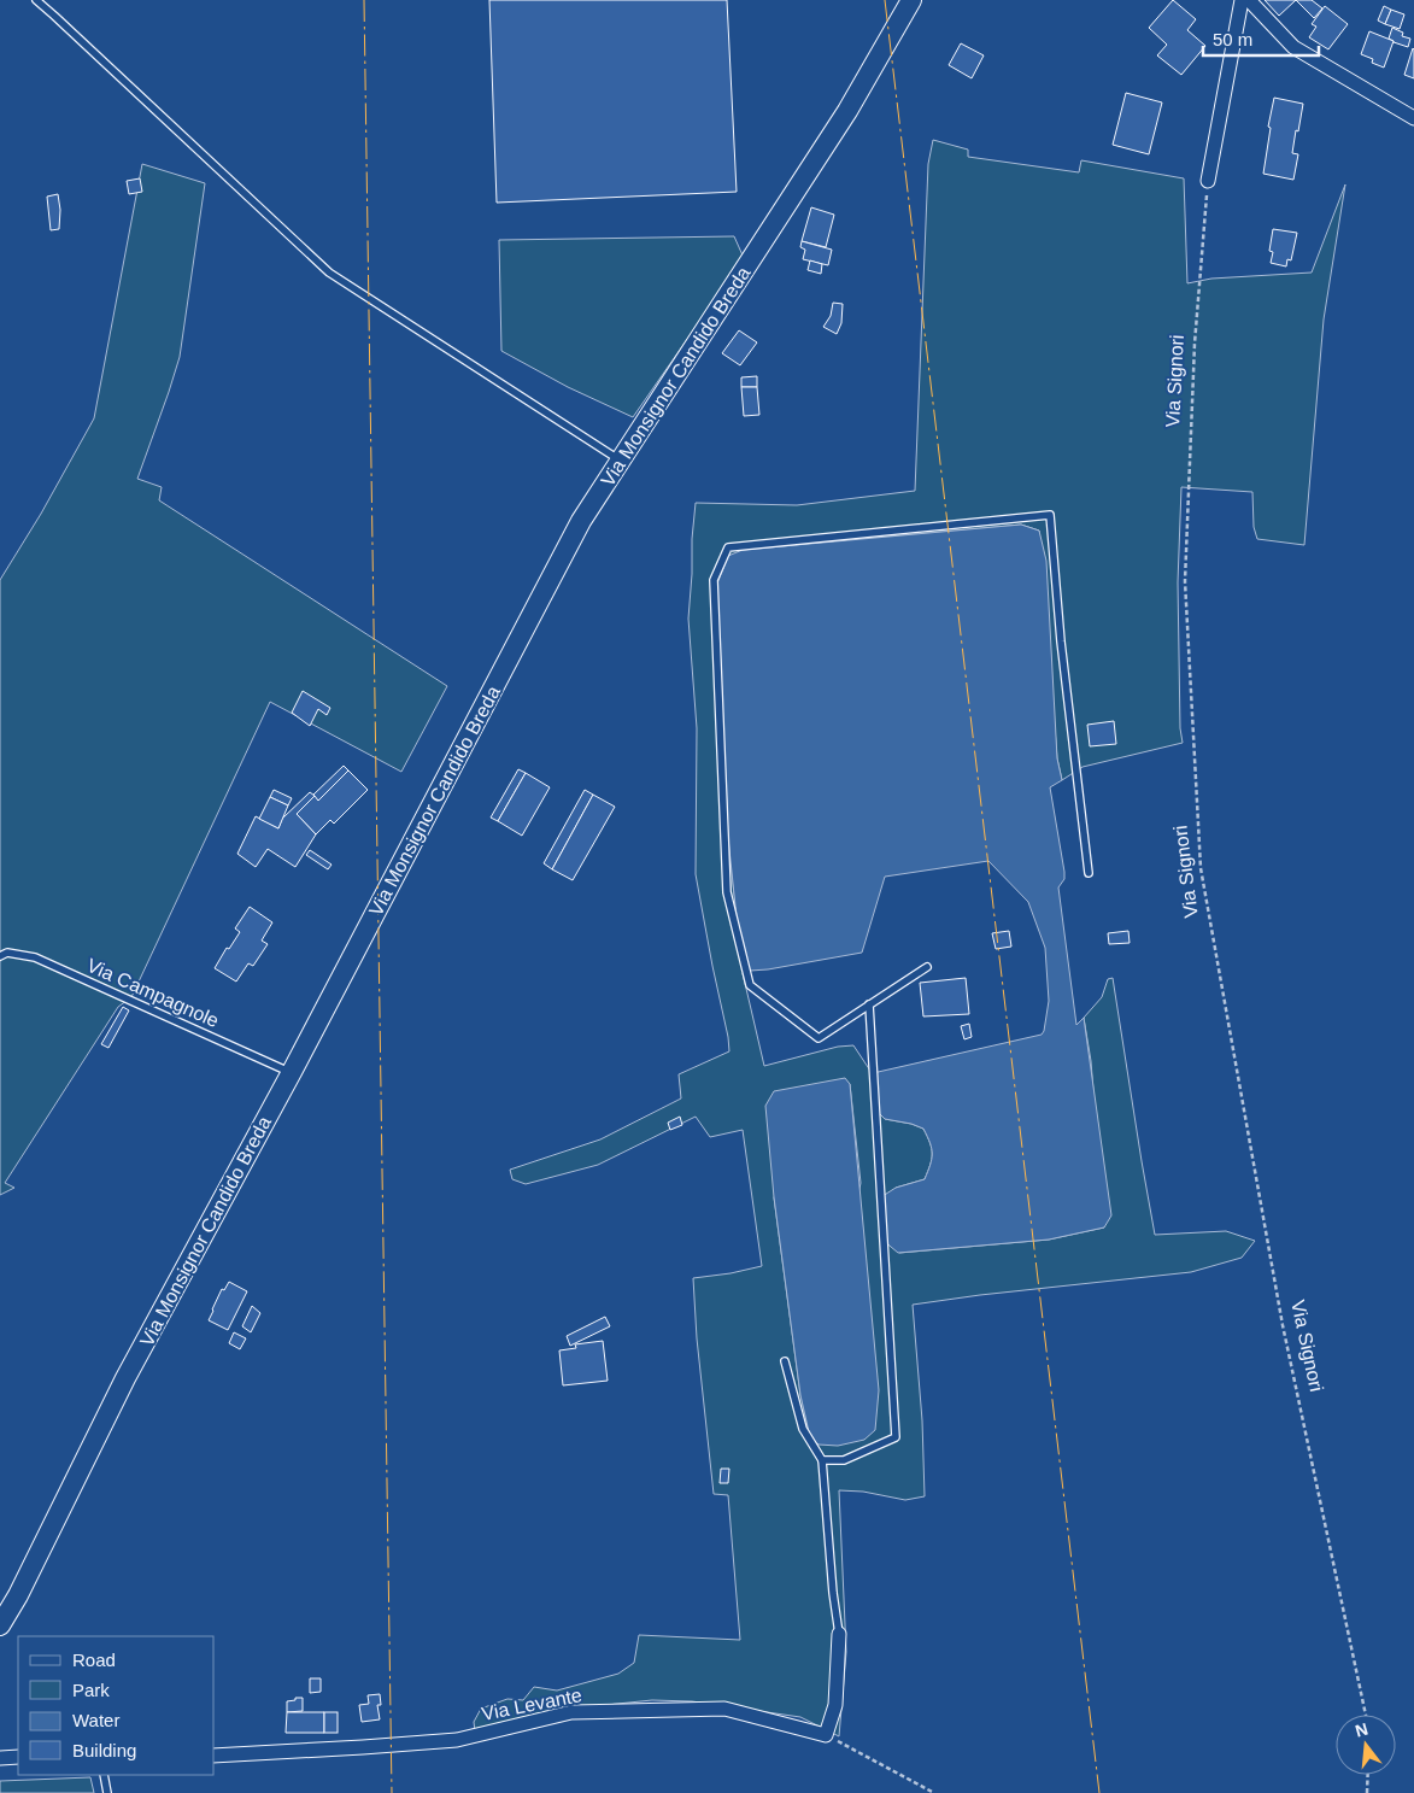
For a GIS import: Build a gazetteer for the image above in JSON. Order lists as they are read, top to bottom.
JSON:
{
  "streets": {
    "main road": ["Via Monsignor Candido Breda"],
    "street": ["Via Levante"],
    "lane": ["Via Campagnole"],
    "path": ["Via Signori"]
  },
  "crossings": [
    ["Via Monsignor Candido Breda", "Via Campagnole"]
  ],
  "legend": [
    "Road",
    "Park",
    "Water",
    "Building"
  ],
  "scale_bar": "50 m",
  "north": "top"
}
